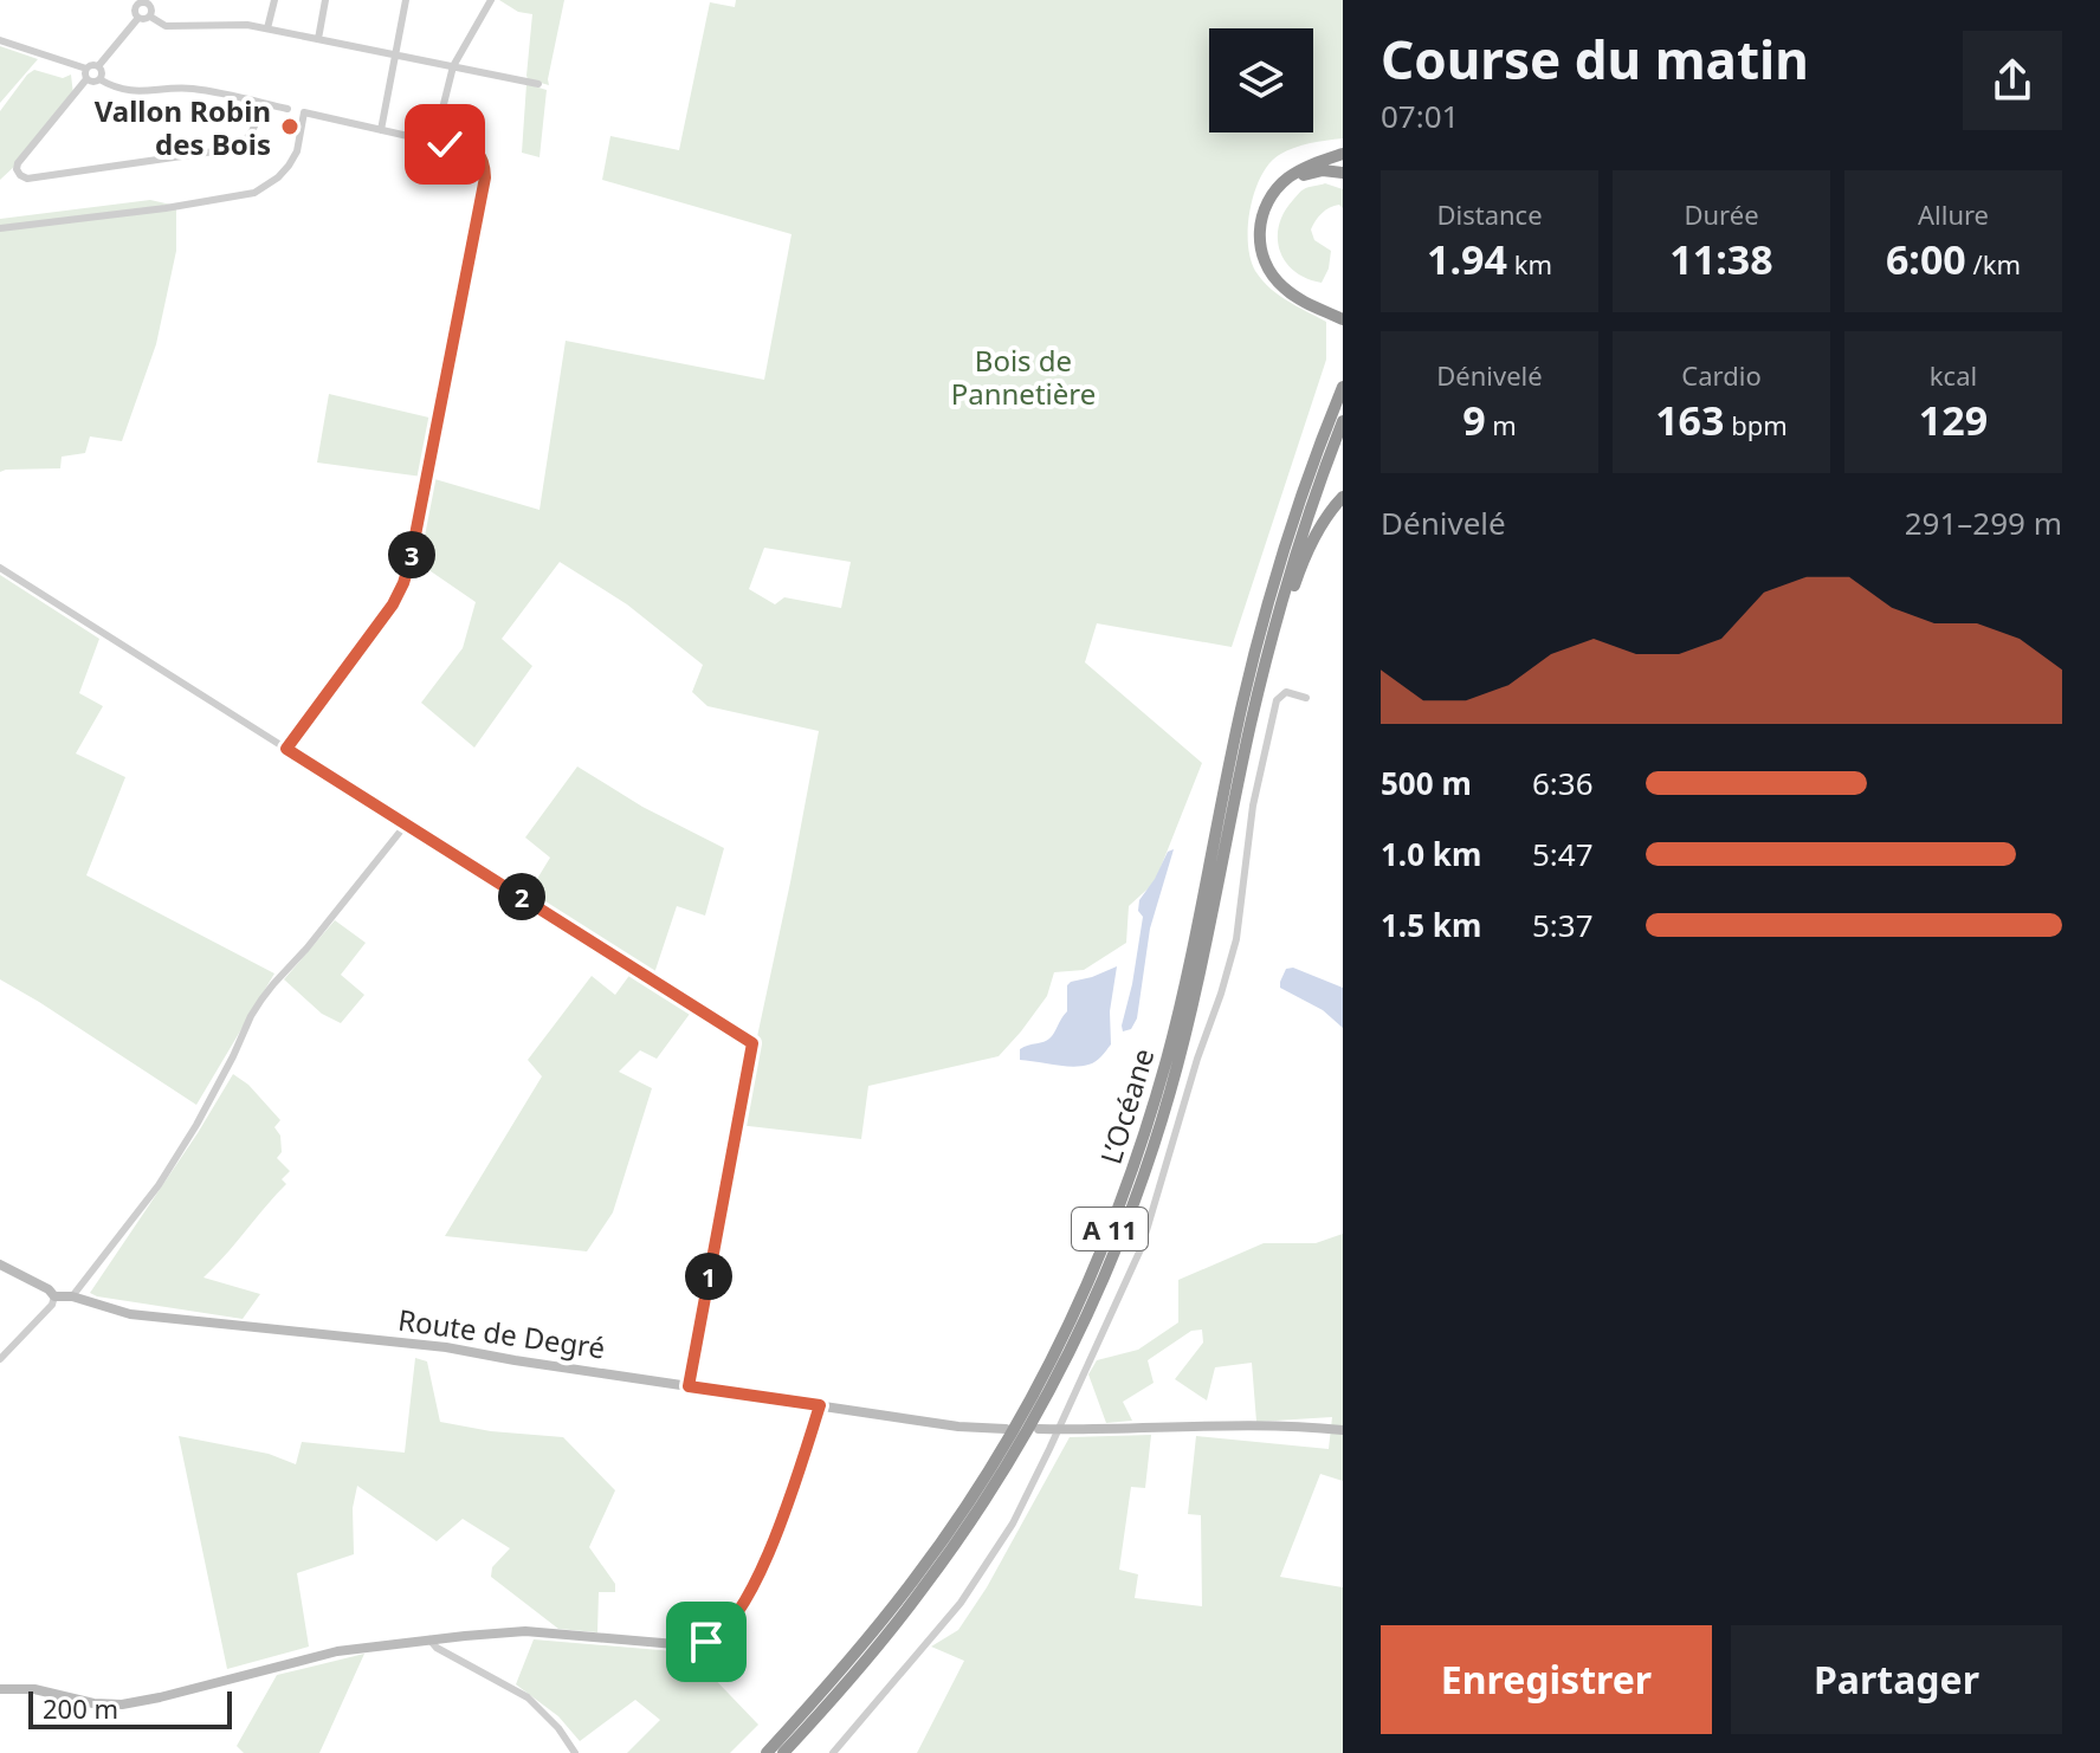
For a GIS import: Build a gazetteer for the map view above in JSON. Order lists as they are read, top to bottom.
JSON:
{
  "streets": {
    "highway": ["L’Océane", "A 11"],
    "street": ["Route de Degré"]
  },
  "parks": ["Bois de Pannetière"],
  "places": ["Vallon Robin des Bois"],
  "scale_bar": "200 m",
  "page": {
    "heading": ["Course du matin", "07:01"],
    "stats": [
      ["Distance", "1.94 km"],
      ["Durée", "11:38"],
      ["Allure", "6:00 /km"],
      ["Dénivelé", "9 m"],
      ["Cardio", "163 bpm"],
      ["kcal", "129"]
    ],
    "chart": ["Dénivelé", "291–299 m"],
    "pins": ["3", "2", "1"],
    "list": [
      {
        "name": "500 m",
        "note": "6:36"
      },
      {
        "name": "1.0 km",
        "note": "5:47"
      },
      {
        "name": "1.5 km",
        "note": "5:37"
      }
    ],
    "buttons": ["Enregistrer", "Partager"],
    "scale": "200 m"
  }
}
